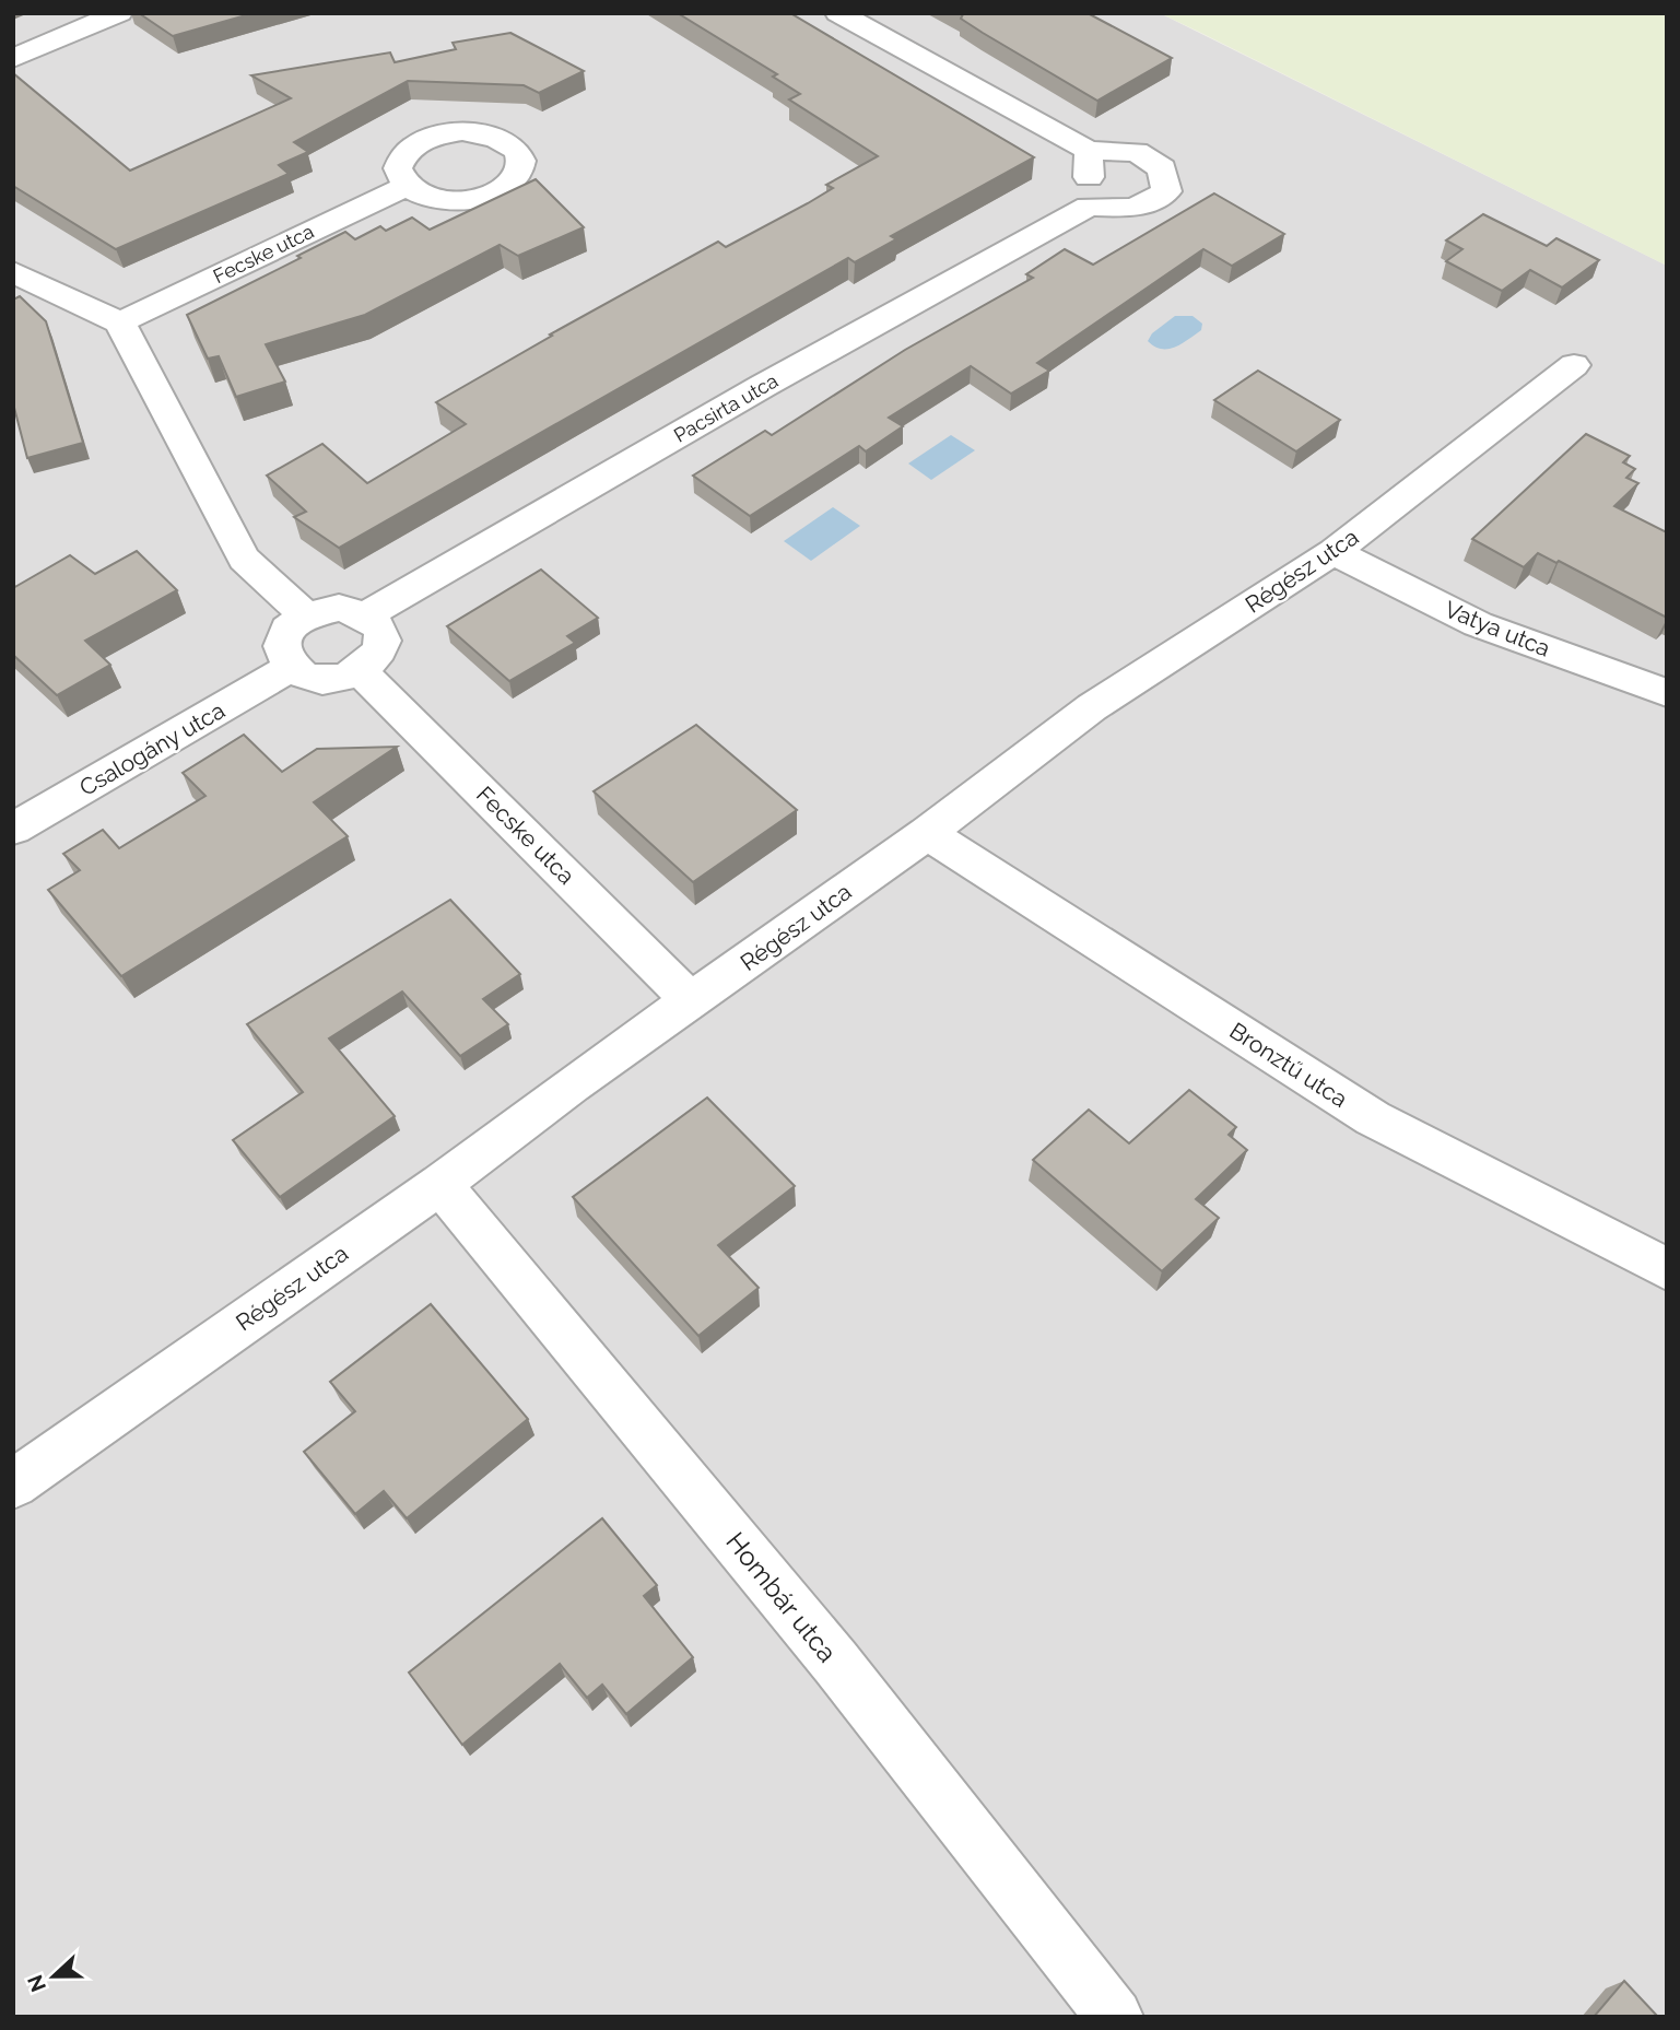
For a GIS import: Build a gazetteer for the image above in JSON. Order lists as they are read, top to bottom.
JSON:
{
  "streets": {
    "street": [
      "Fecske utca",
      "Pacsirta utca",
      "Régész utca",
      "Vatya utca",
      "Csalogány utca",
      "Bronztű utca",
      "Hombár utca"
    ]
  },
  "crossings": [
    ["Fecske utca", "Pacsirta utca"],
    ["Fecske utca", "Régész utca"],
    ["Fecske utca", "Csalogány utca"],
    ["Pacsirta utca", "Csalogány utca"],
    ["Régész utca", "Vatya utca"],
    ["Régész utca", "Bronztű utca"],
    ["Régész utca", "Hombár utca"]
  ],
  "north": "left"
}
